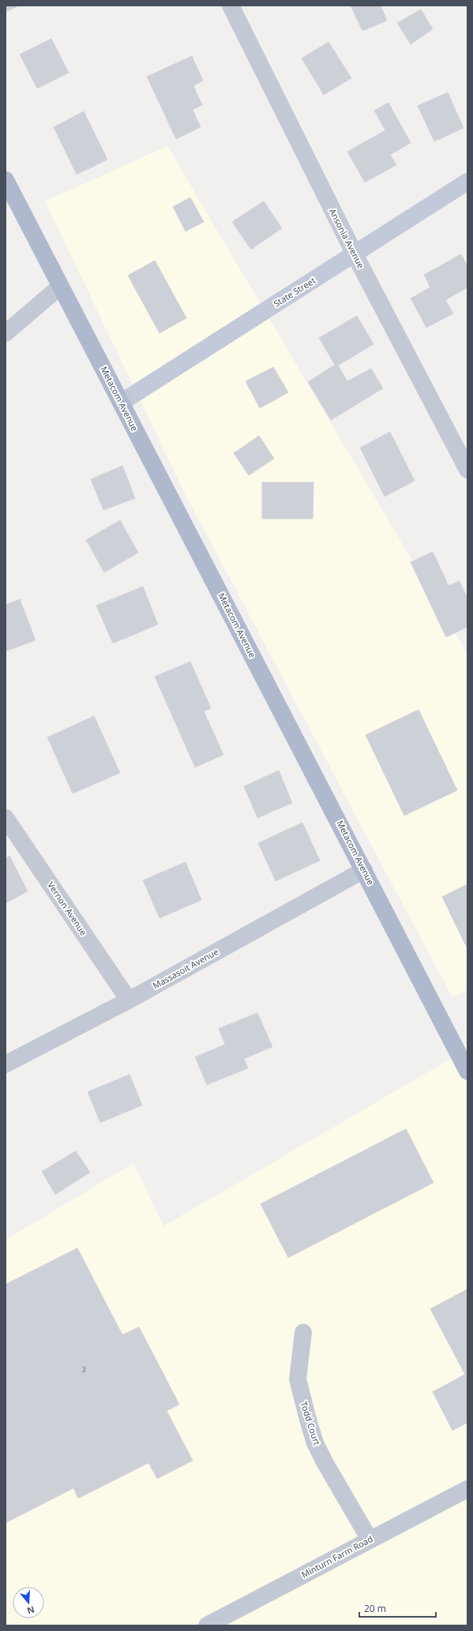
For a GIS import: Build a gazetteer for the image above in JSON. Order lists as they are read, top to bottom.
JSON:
{
  "streets": {
    "main road": ["Metacom Avenue"],
    "street": [
      "Ansonia Avenue",
      "State Street",
      "Vernon Avenue",
      "Massasoit Avenue",
      "Todd Court",
      "Minturn Farm Road"
    ]
  },
  "crossings": [
    ["Ansonia Avenue", "State Street"],
    ["State Street", "Metacom Avenue"],
    ["Metacom Avenue", "Massasoit Avenue"],
    ["Vernon Avenue", "Massasoit Avenue"],
    ["Todd Court", "Minturn Farm Road"]
  ],
  "house_numbers": ["3"],
  "scale_bar": "20 m",
  "north": "bottom"
}
